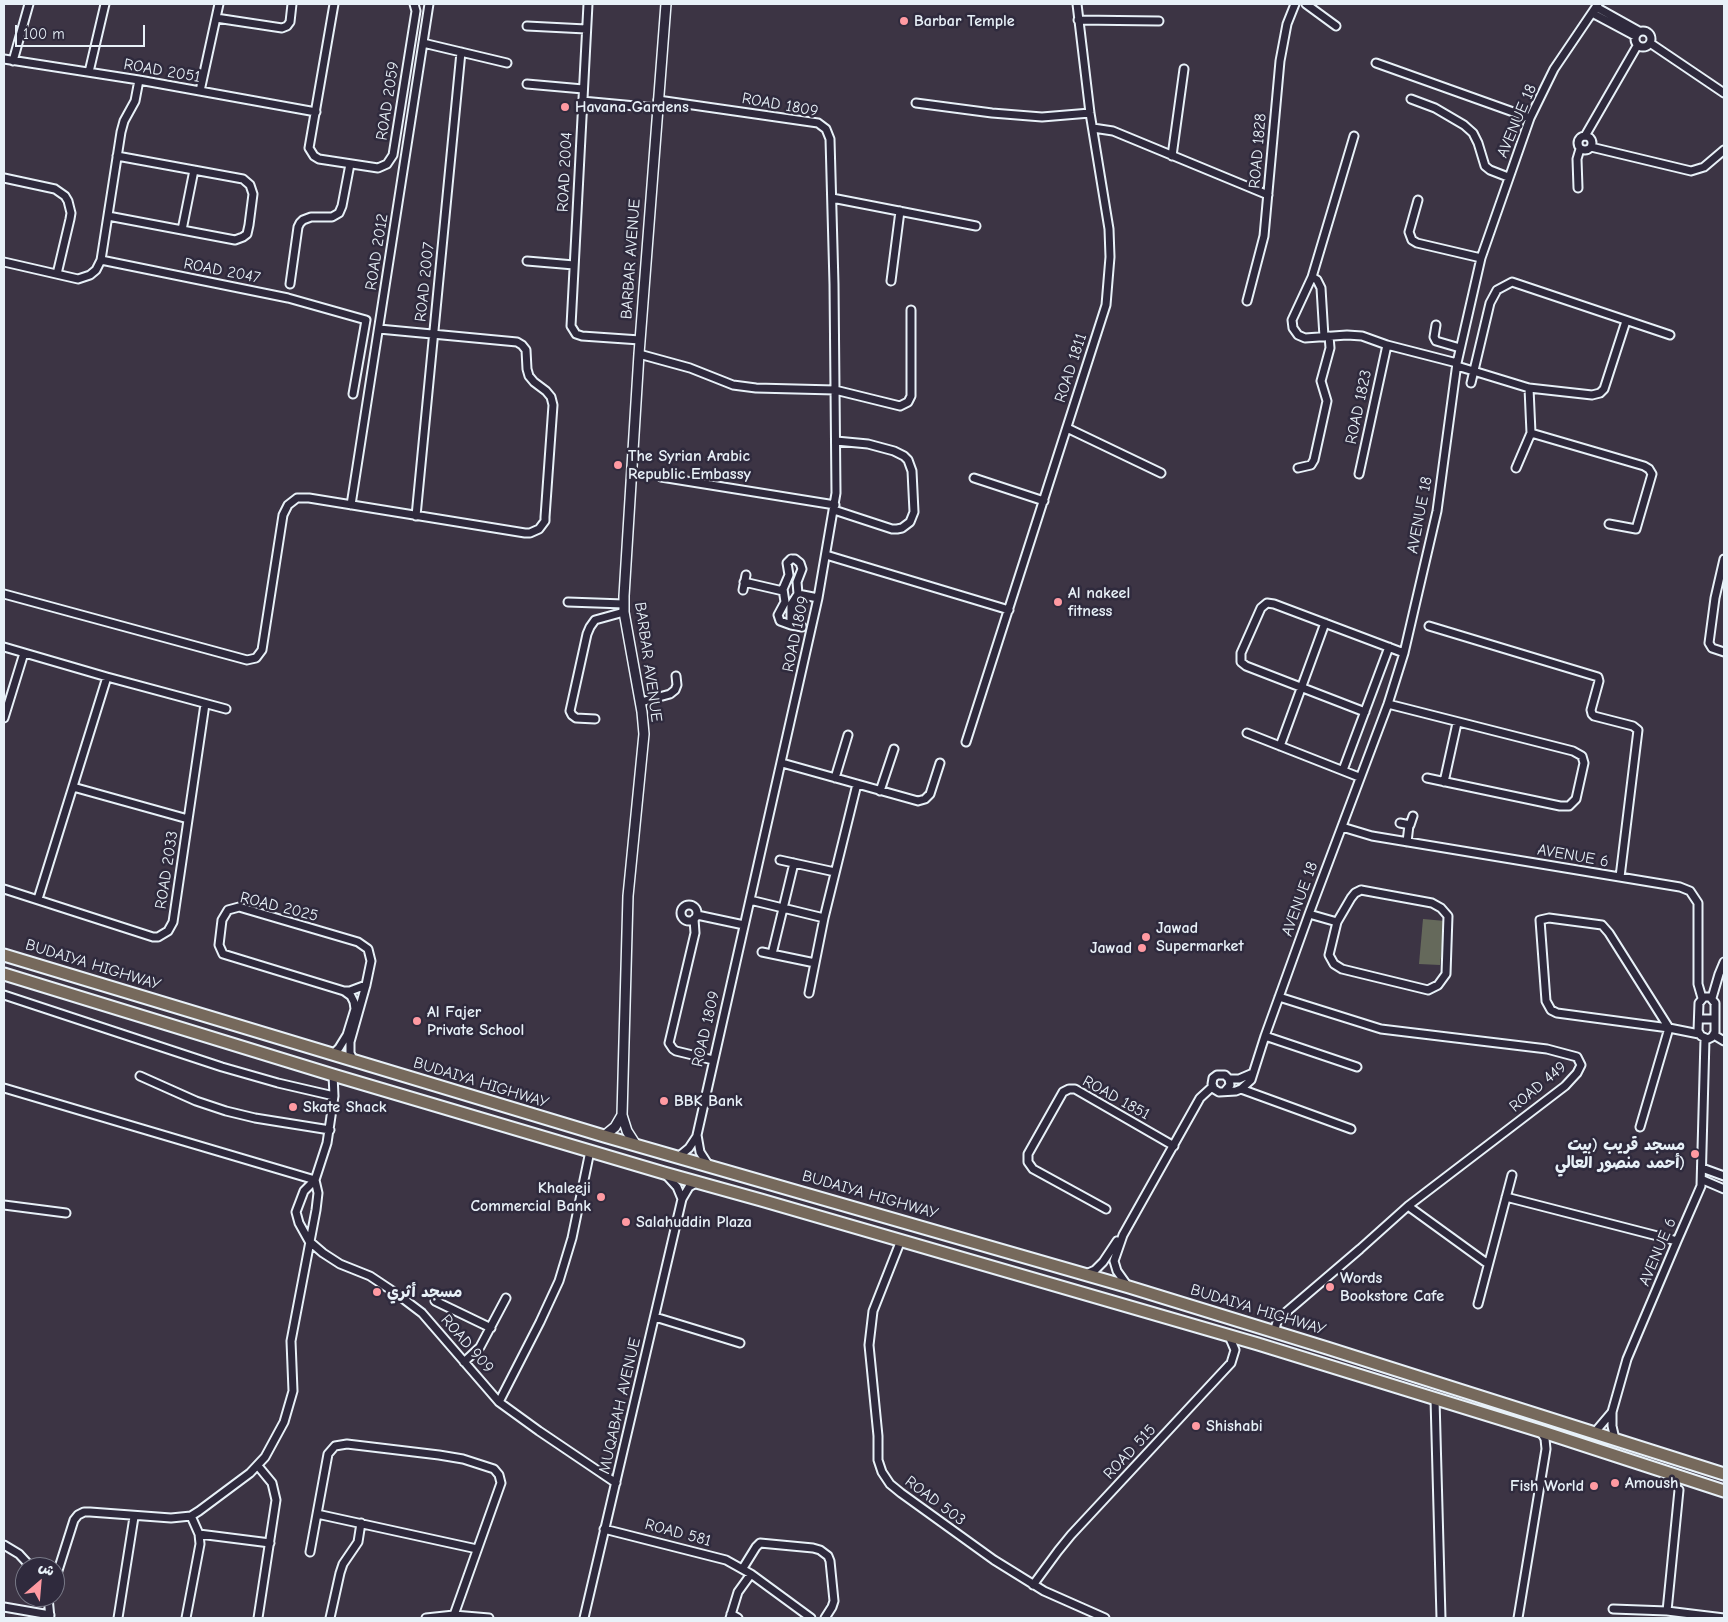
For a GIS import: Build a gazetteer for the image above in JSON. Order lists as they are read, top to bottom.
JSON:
{
  "streets": {
    "main road": ["BUDAIYA HIGHWAY"],
    "street": [
      "ROAD 2051",
      "ROAD 2059",
      "ROAD 1809",
      "AVENUE 18",
      "ROAD 1828",
      "ROAD 2004",
      "ROAD 2012",
      "BARBAR AVENUE",
      "ROAD 2047",
      "ROAD 2007",
      "ROAD 1811",
      "ROAD 1823",
      "AVENUE 6",
      "ROAD 2033",
      "ROAD 2025",
      "ROAD 449",
      "ROAD 1851",
      "ROAD 909",
      "MUQABAH AVENUE",
      "ROAD 515",
      "ROAD 503",
      "ROAD 581"
    ]
  },
  "crossings": [
    ["ROAD 2051", "ROAD 2059"],
    ["ROAD 1809", "ROAD 2004"],
    ["ROAD 1809", "BARBAR AVENUE"],
    ["ROAD 1809", "BUDAIYA HIGHWAY"],
    ["AVENUE 18", "AVENUE 6"],
    ["AVENUE 18", "ROAD 449"],
    ["ROAD 2004", "BARBAR AVENUE"],
    ["BARBAR AVENUE", "BUDAIYA HIGHWAY"],
    ["AVENUE 6", "BUDAIYA HIGHWAY"],
    ["ROAD 2025", "BUDAIYA HIGHWAY"],
    ["BUDAIYA HIGHWAY", "ROAD 449"],
    ["BUDAIYA HIGHWAY", "ROAD 515"],
    ["BUDAIYA HIGHWAY", "ROAD 503"],
    ["ROAD 909", "MUQABAH AVENUE"],
    ["MUQABAH AVENUE", "ROAD 581"],
    ["ROAD 515", "ROAD 503"]
  ],
  "places": [
    "Barbar Temple",
    "Havana Gardens",
    "The Syrian Arabic Republic Embassy",
    "Al nakeel fitness",
    "Jawad Supermarket",
    "Jawad",
    "Al Fajer Private School",
    "BBK Bank",
    "Skate Shack",
    "مسجد قريب (بيت أحمد منصور العالي)",
    "Khaleeji Commercial Bank",
    "Salahuddin Plaza",
    "Words Bookstore Cafe",
    "مسجد أثري",
    "Shishabi",
    "Amoush",
    "Fish World"
  ],
  "scale_bar": "100 m",
  "north": "top right"
}
